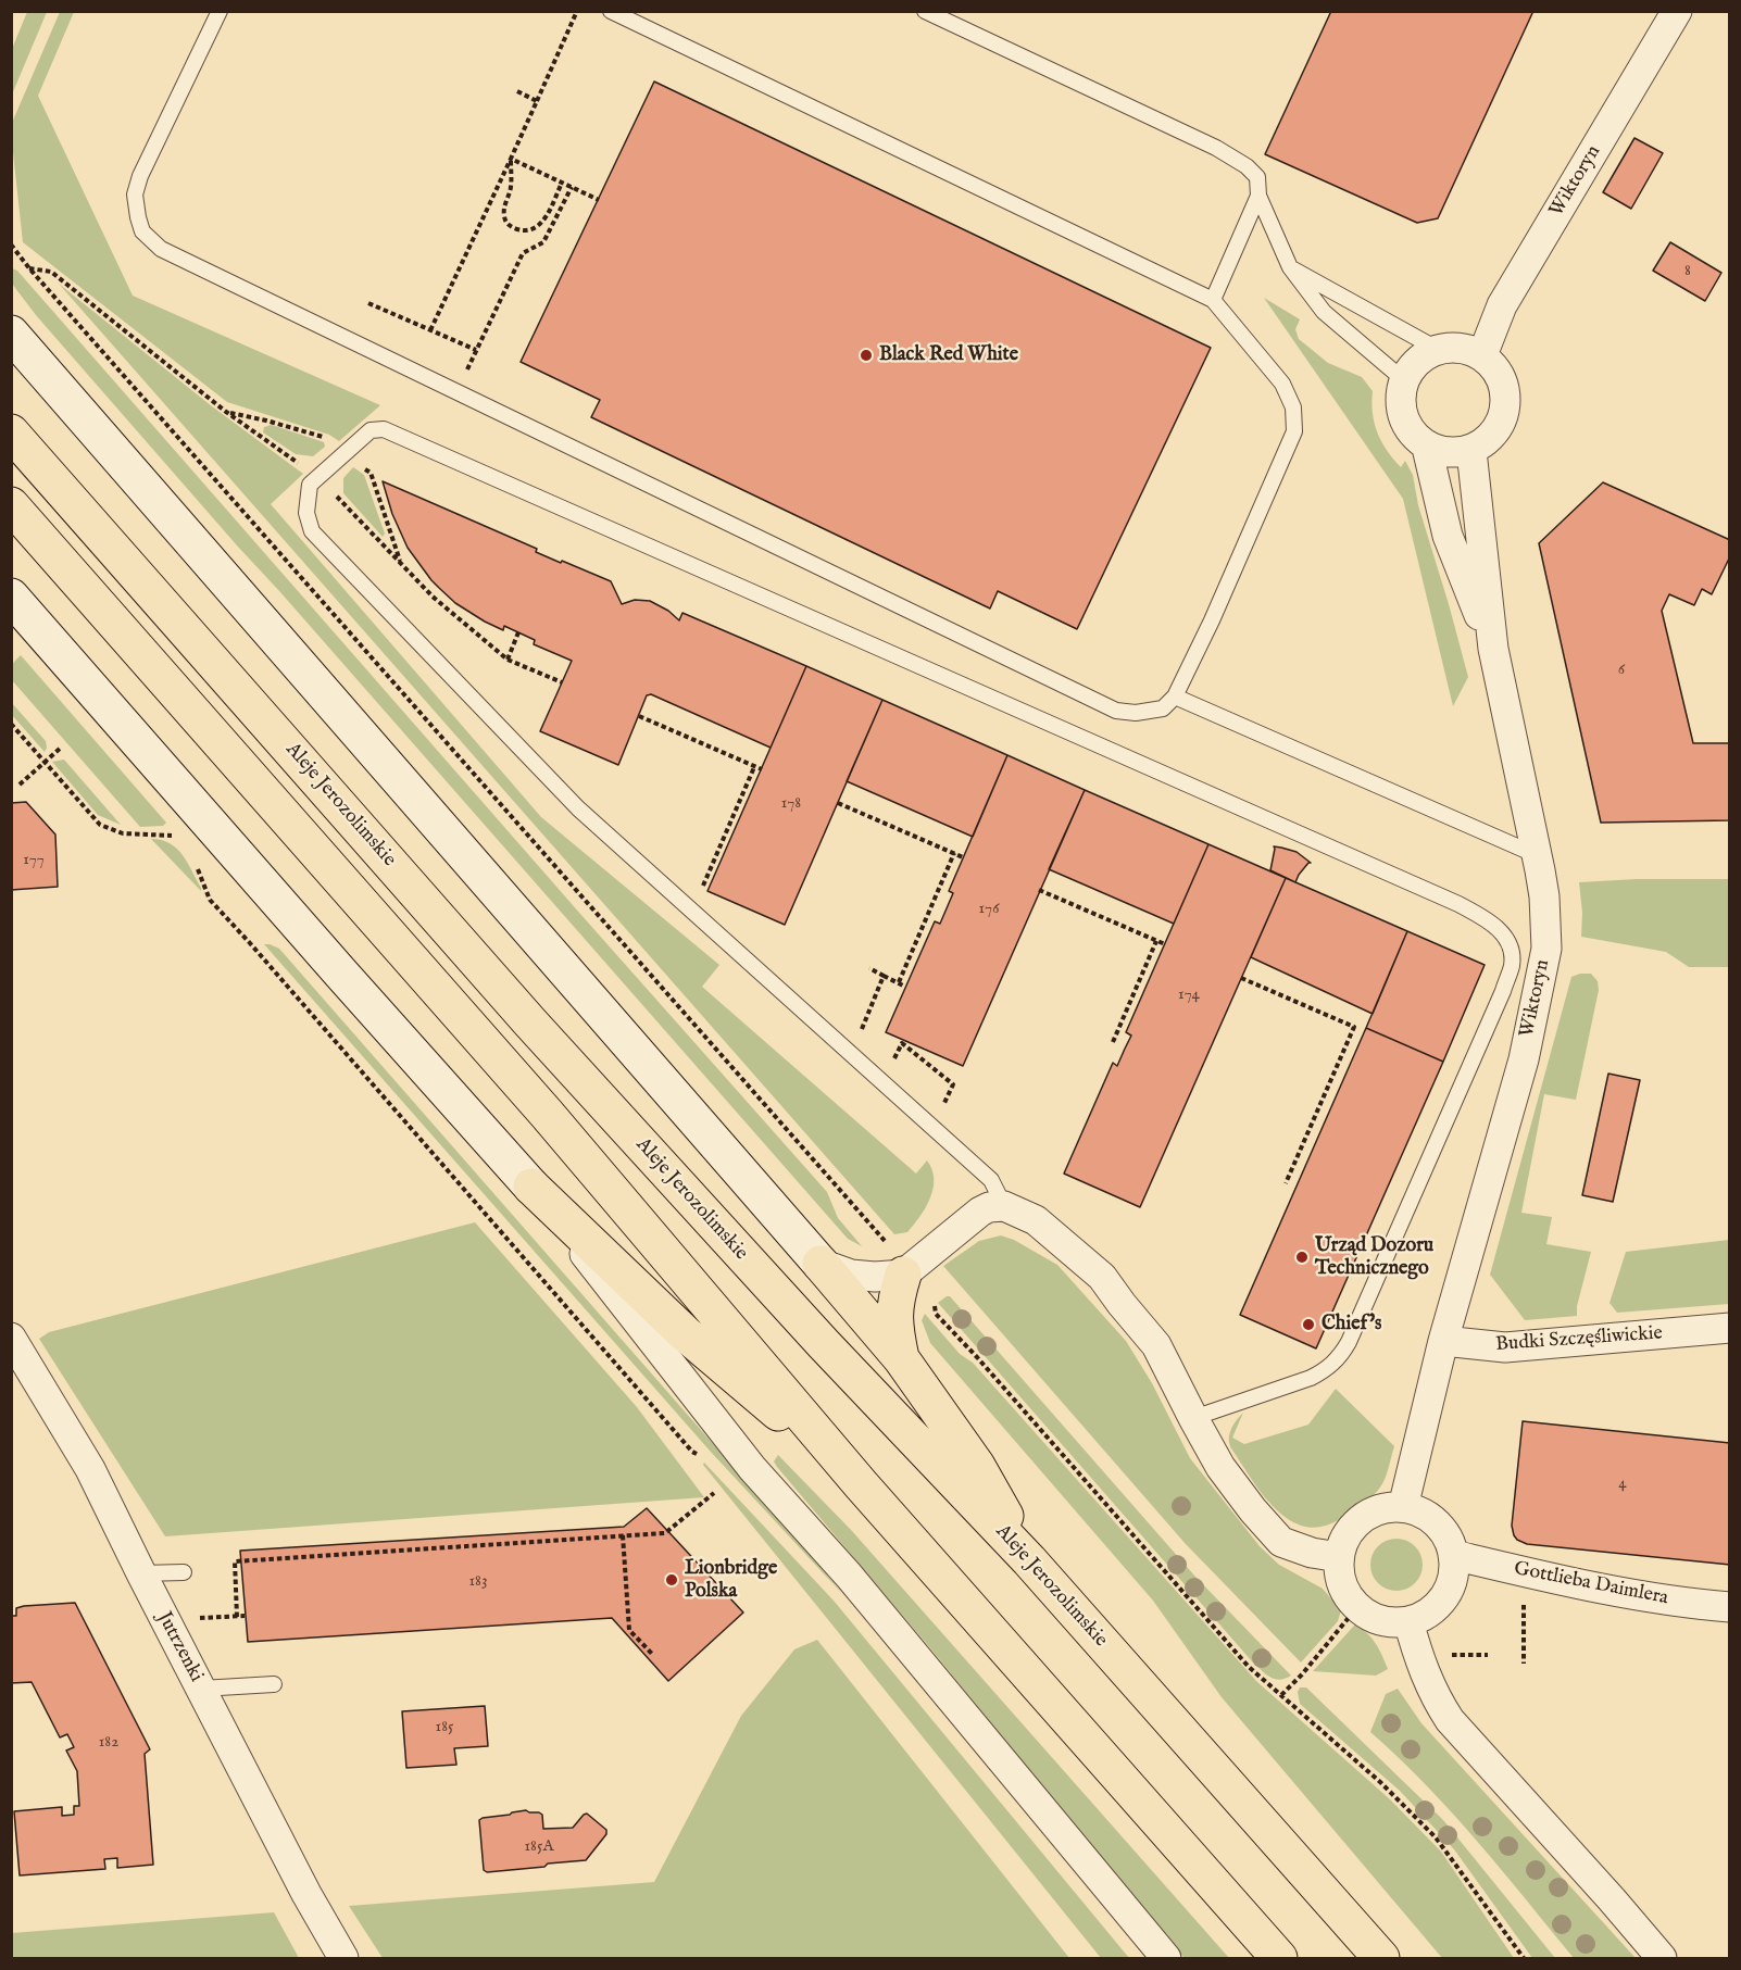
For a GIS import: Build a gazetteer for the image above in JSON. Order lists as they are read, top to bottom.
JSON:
{
  "streets": {
    "main road": ["Aleje Jerozolimskie"],
    "street": [
      "Wiktoryn",
      "Budki Szczęśliwickie",
      "Gottlieba Daimlera",
      "Jutrzenki"
    ]
  },
  "crossings": [
    ["Wiktoryn", "Budki Szczęśliwickie"]
  ],
  "places": [
    "Black Red White",
    "Urząd Dozoru Technicznego",
    "Chief's",
    "Lionbridge Polska"
  ],
  "house_numbers": [
    "8",
    "6",
    "178",
    "177",
    "176",
    "174",
    "4",
    "183",
    "185",
    "182",
    "185A"
  ]
}
